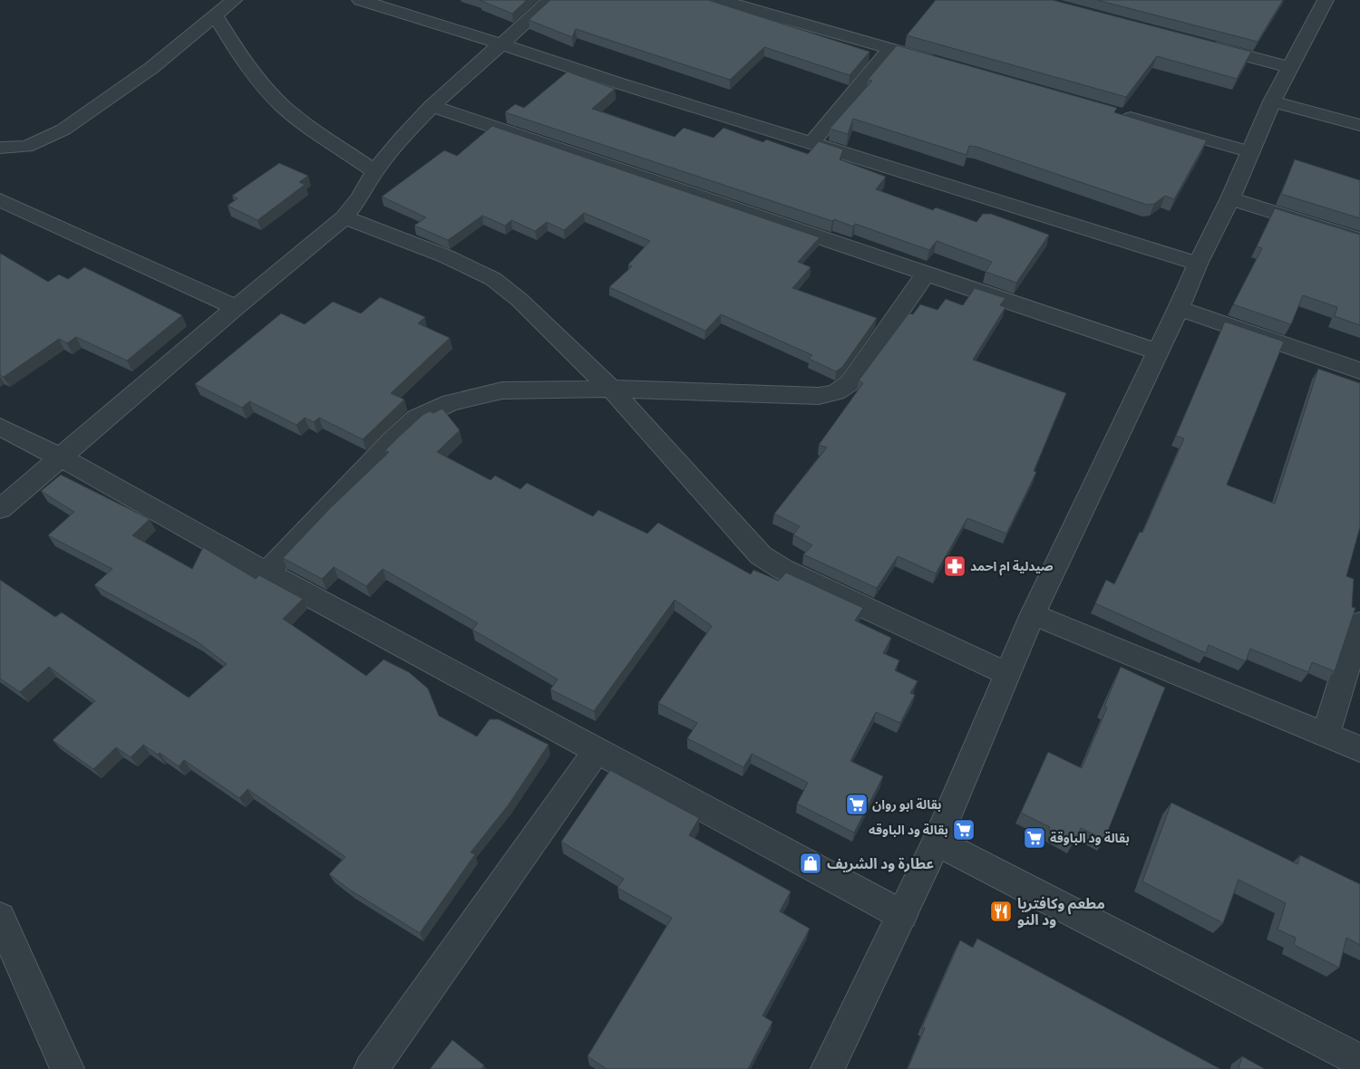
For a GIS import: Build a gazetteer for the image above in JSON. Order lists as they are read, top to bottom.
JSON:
{
  "places": {
    "pharmacy": ["صيدلية ام احمد"],
    "supermarket": ["بقالة ابو روان", "بقالة ود الباوقه", "بقالة ود الباوقة"],
    "shop": ["عطارة ود الشريف"],
    "restaurant": ["مطعم وكافتريا ود النو"]
  }
}
